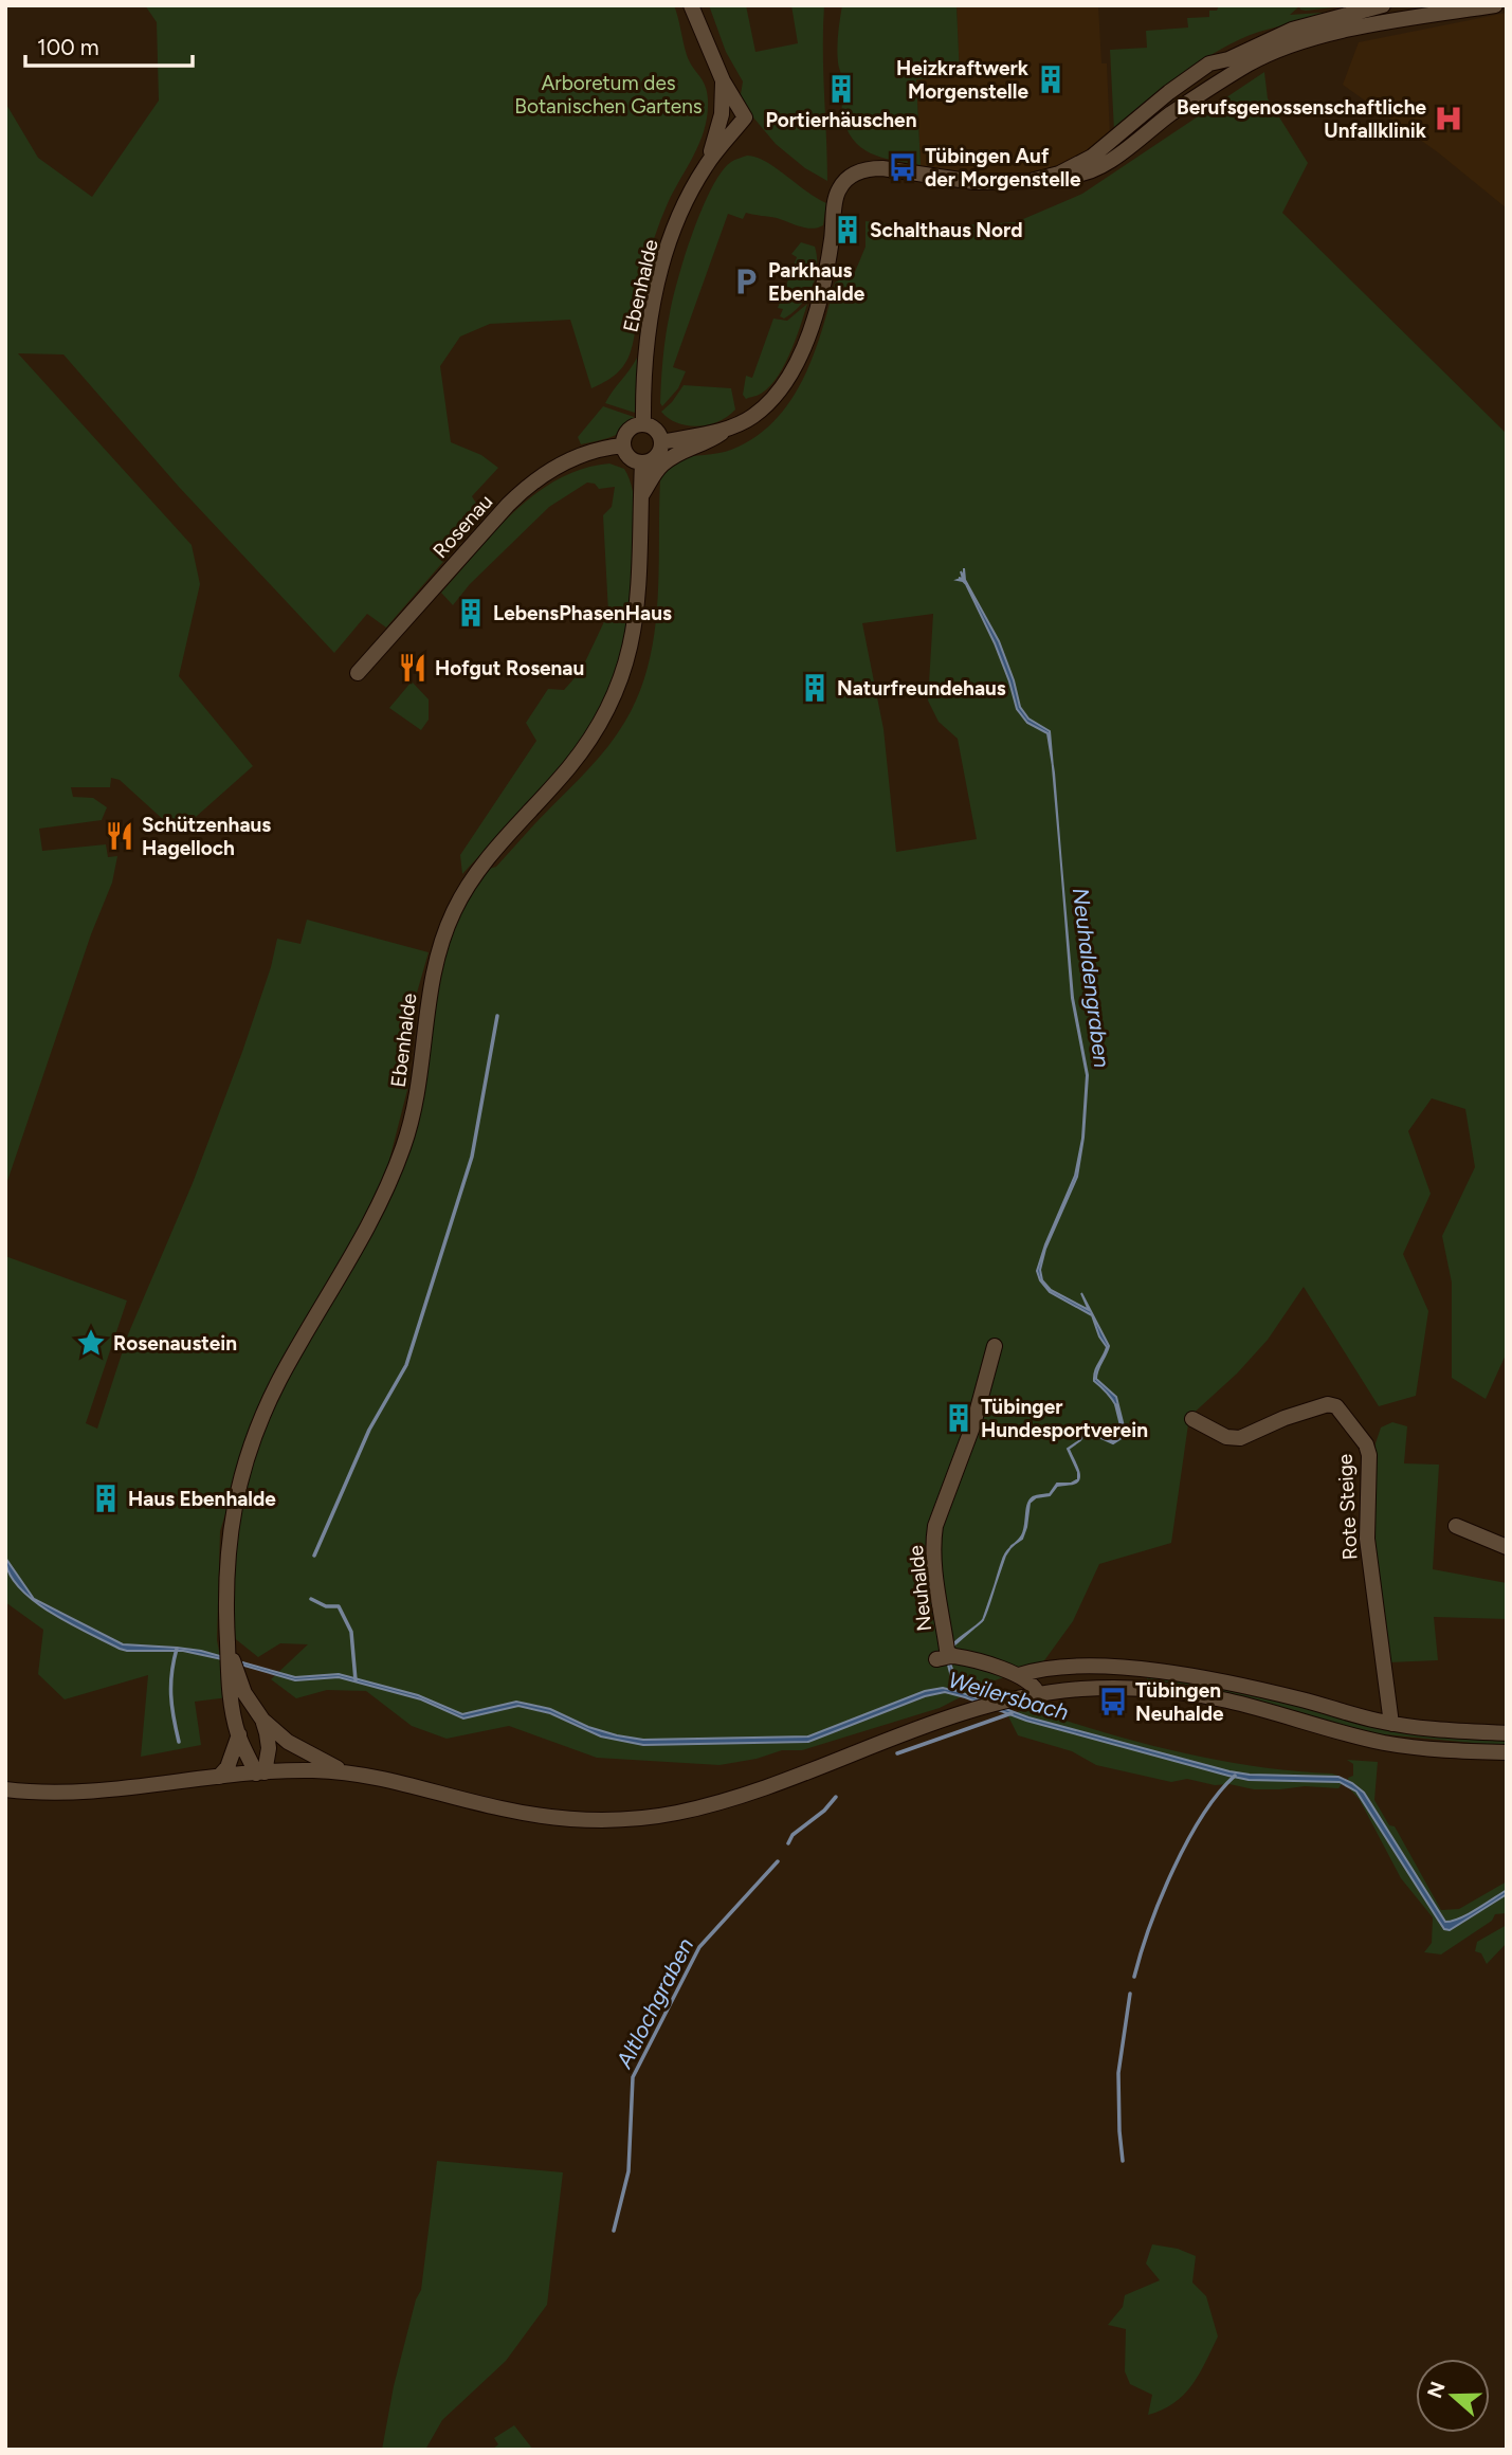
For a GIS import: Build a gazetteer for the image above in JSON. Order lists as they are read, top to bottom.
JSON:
{
  "streets": {
    "street": [
      "Ebenhalde",
      "Rosenau",
      "Rote Steige",
      "Neuhalde"
    ]
  },
  "crossings": [
    ["Ebenhalde", "Rosenau"]
  ],
  "water": ["Neuhaldengraben", "Weilersbach", "Altlochgraben"],
  "parks": ["Arboretum des Botanischen Gartens"],
  "places": {
    "building": [
      "Heizkraftwerk Morgenstelle",
      "Portierhäuschen",
      "Schalthaus Nord",
      "LebensPhasenHaus",
      "Naturfreundehaus",
      "Tübinger Hundesportverein",
      "Haus Ebenhalde"
    ],
    "hospital": ["Berufsgenossenschaftliche Unfallklinik"],
    "bus stop": ["Tübingen Auf der Morgenstelle", "Tübingen Neuhalde"],
    "parking": ["Parkhaus Ebenhalde"],
    "restaurant": ["Hofgut Rosenau", "Schützenhaus Hagelloch"],
    "place": ["Rosenaustein"]
  },
  "scale_bar": "100 m",
  "north": "left"
}
